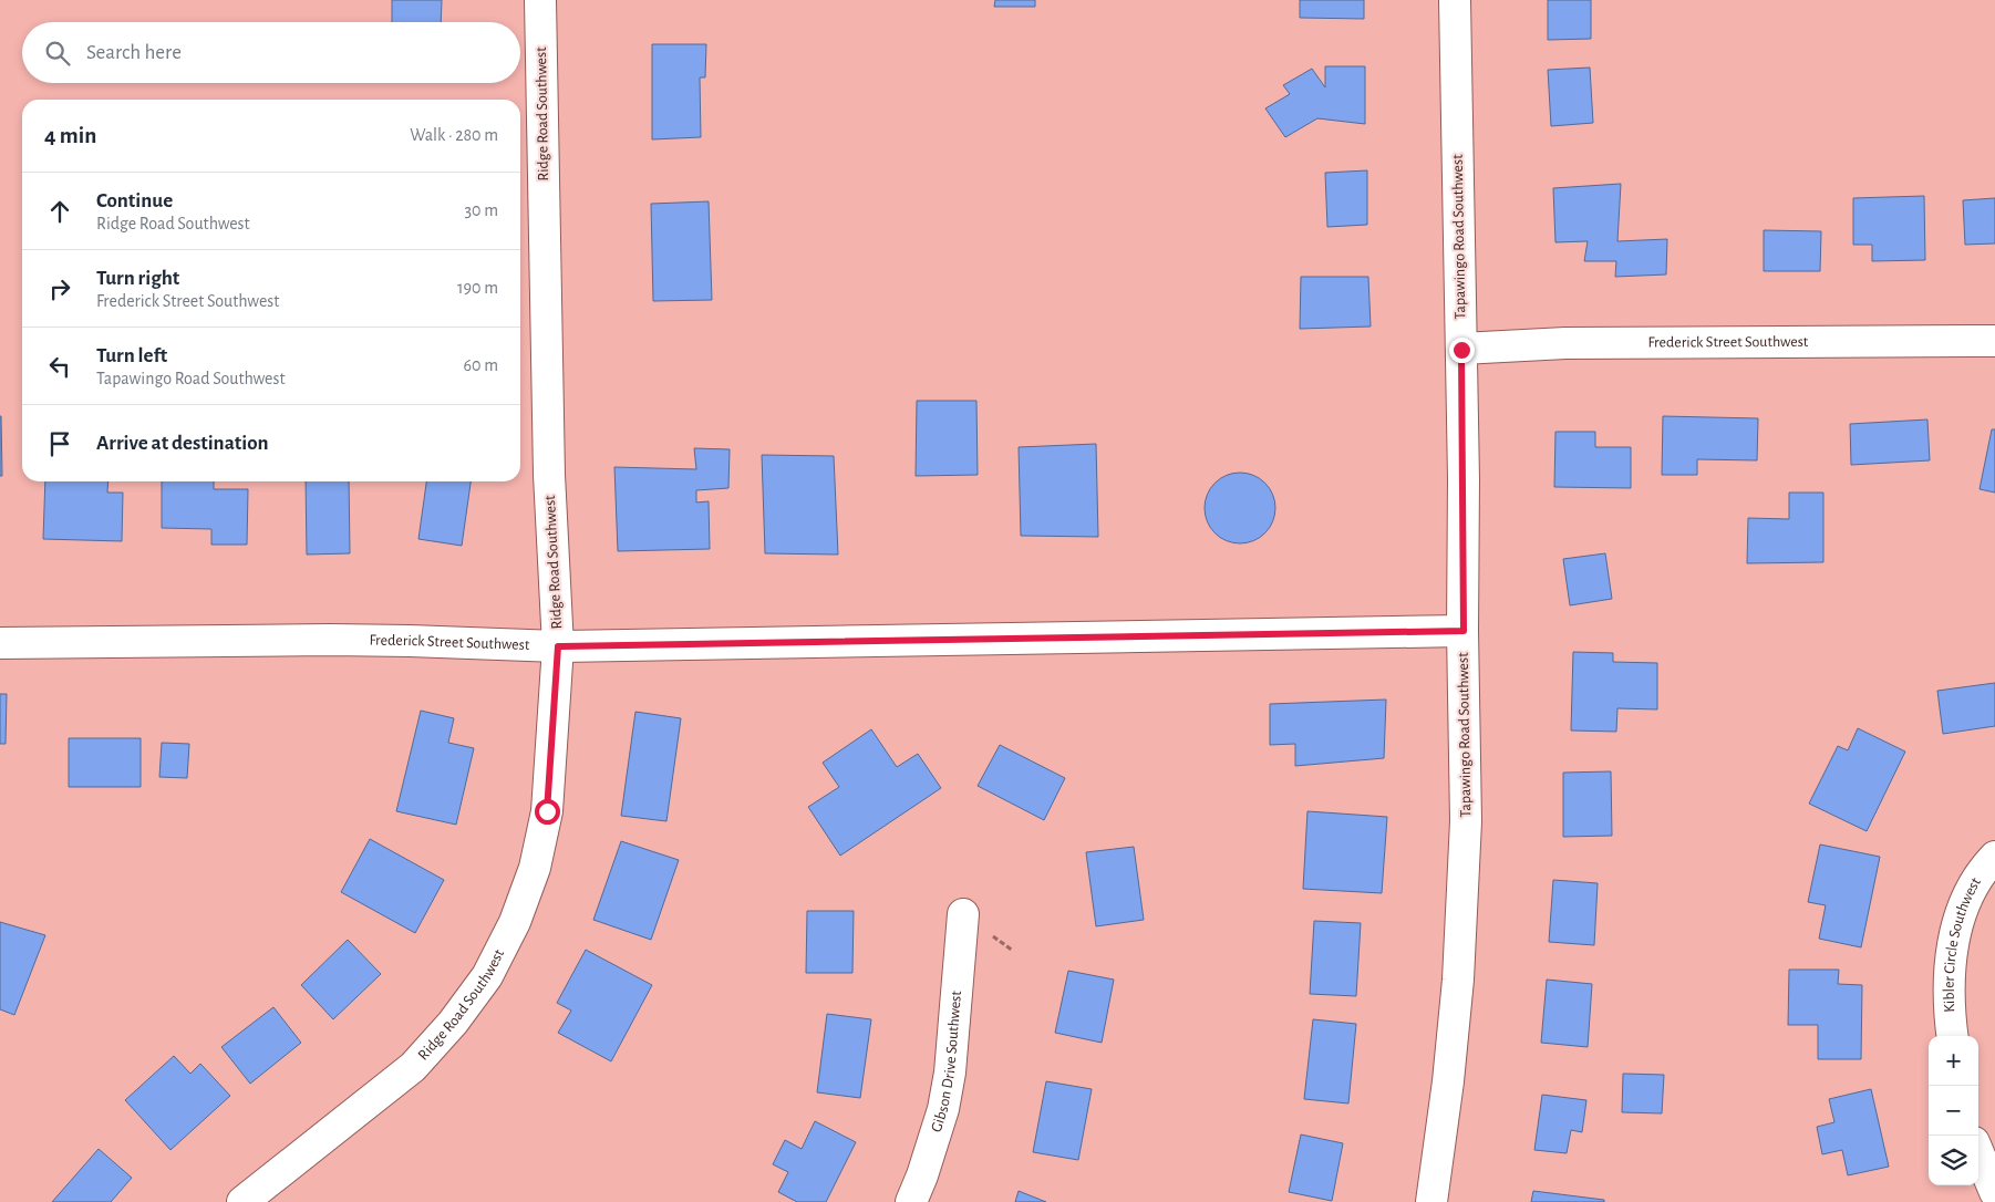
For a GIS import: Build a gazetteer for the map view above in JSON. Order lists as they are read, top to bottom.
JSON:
{
  "streets": {
    "street": [
      "Ridge Road Southwest",
      "Tapawingo Road Southwest",
      "Frederick Street Southwest",
      "Kibler Circle Southwest",
      "Gibson Drive Southwest"
    ]
  },
  "crossings": [
    ["Ridge Road Southwest", "Frederick Street Southwest"],
    ["Tapawingo Road Southwest", "Frederick Street Southwest"]
  ],
  "page": {
    "search": "Search here",
    "heading": ["4 min", "Walk · 280 m"],
    "list": [
      ["Continue", "Ridge Road Southwest", "30 m"],
      ["Turn right", "Frederick Street Southwest", "190 m"],
      ["Turn left", "Tapawingo Road Southwest", "60 m"],
      "Arrive at destination"
    ],
    "map_buttons": ["+", "−"]
  }
}
